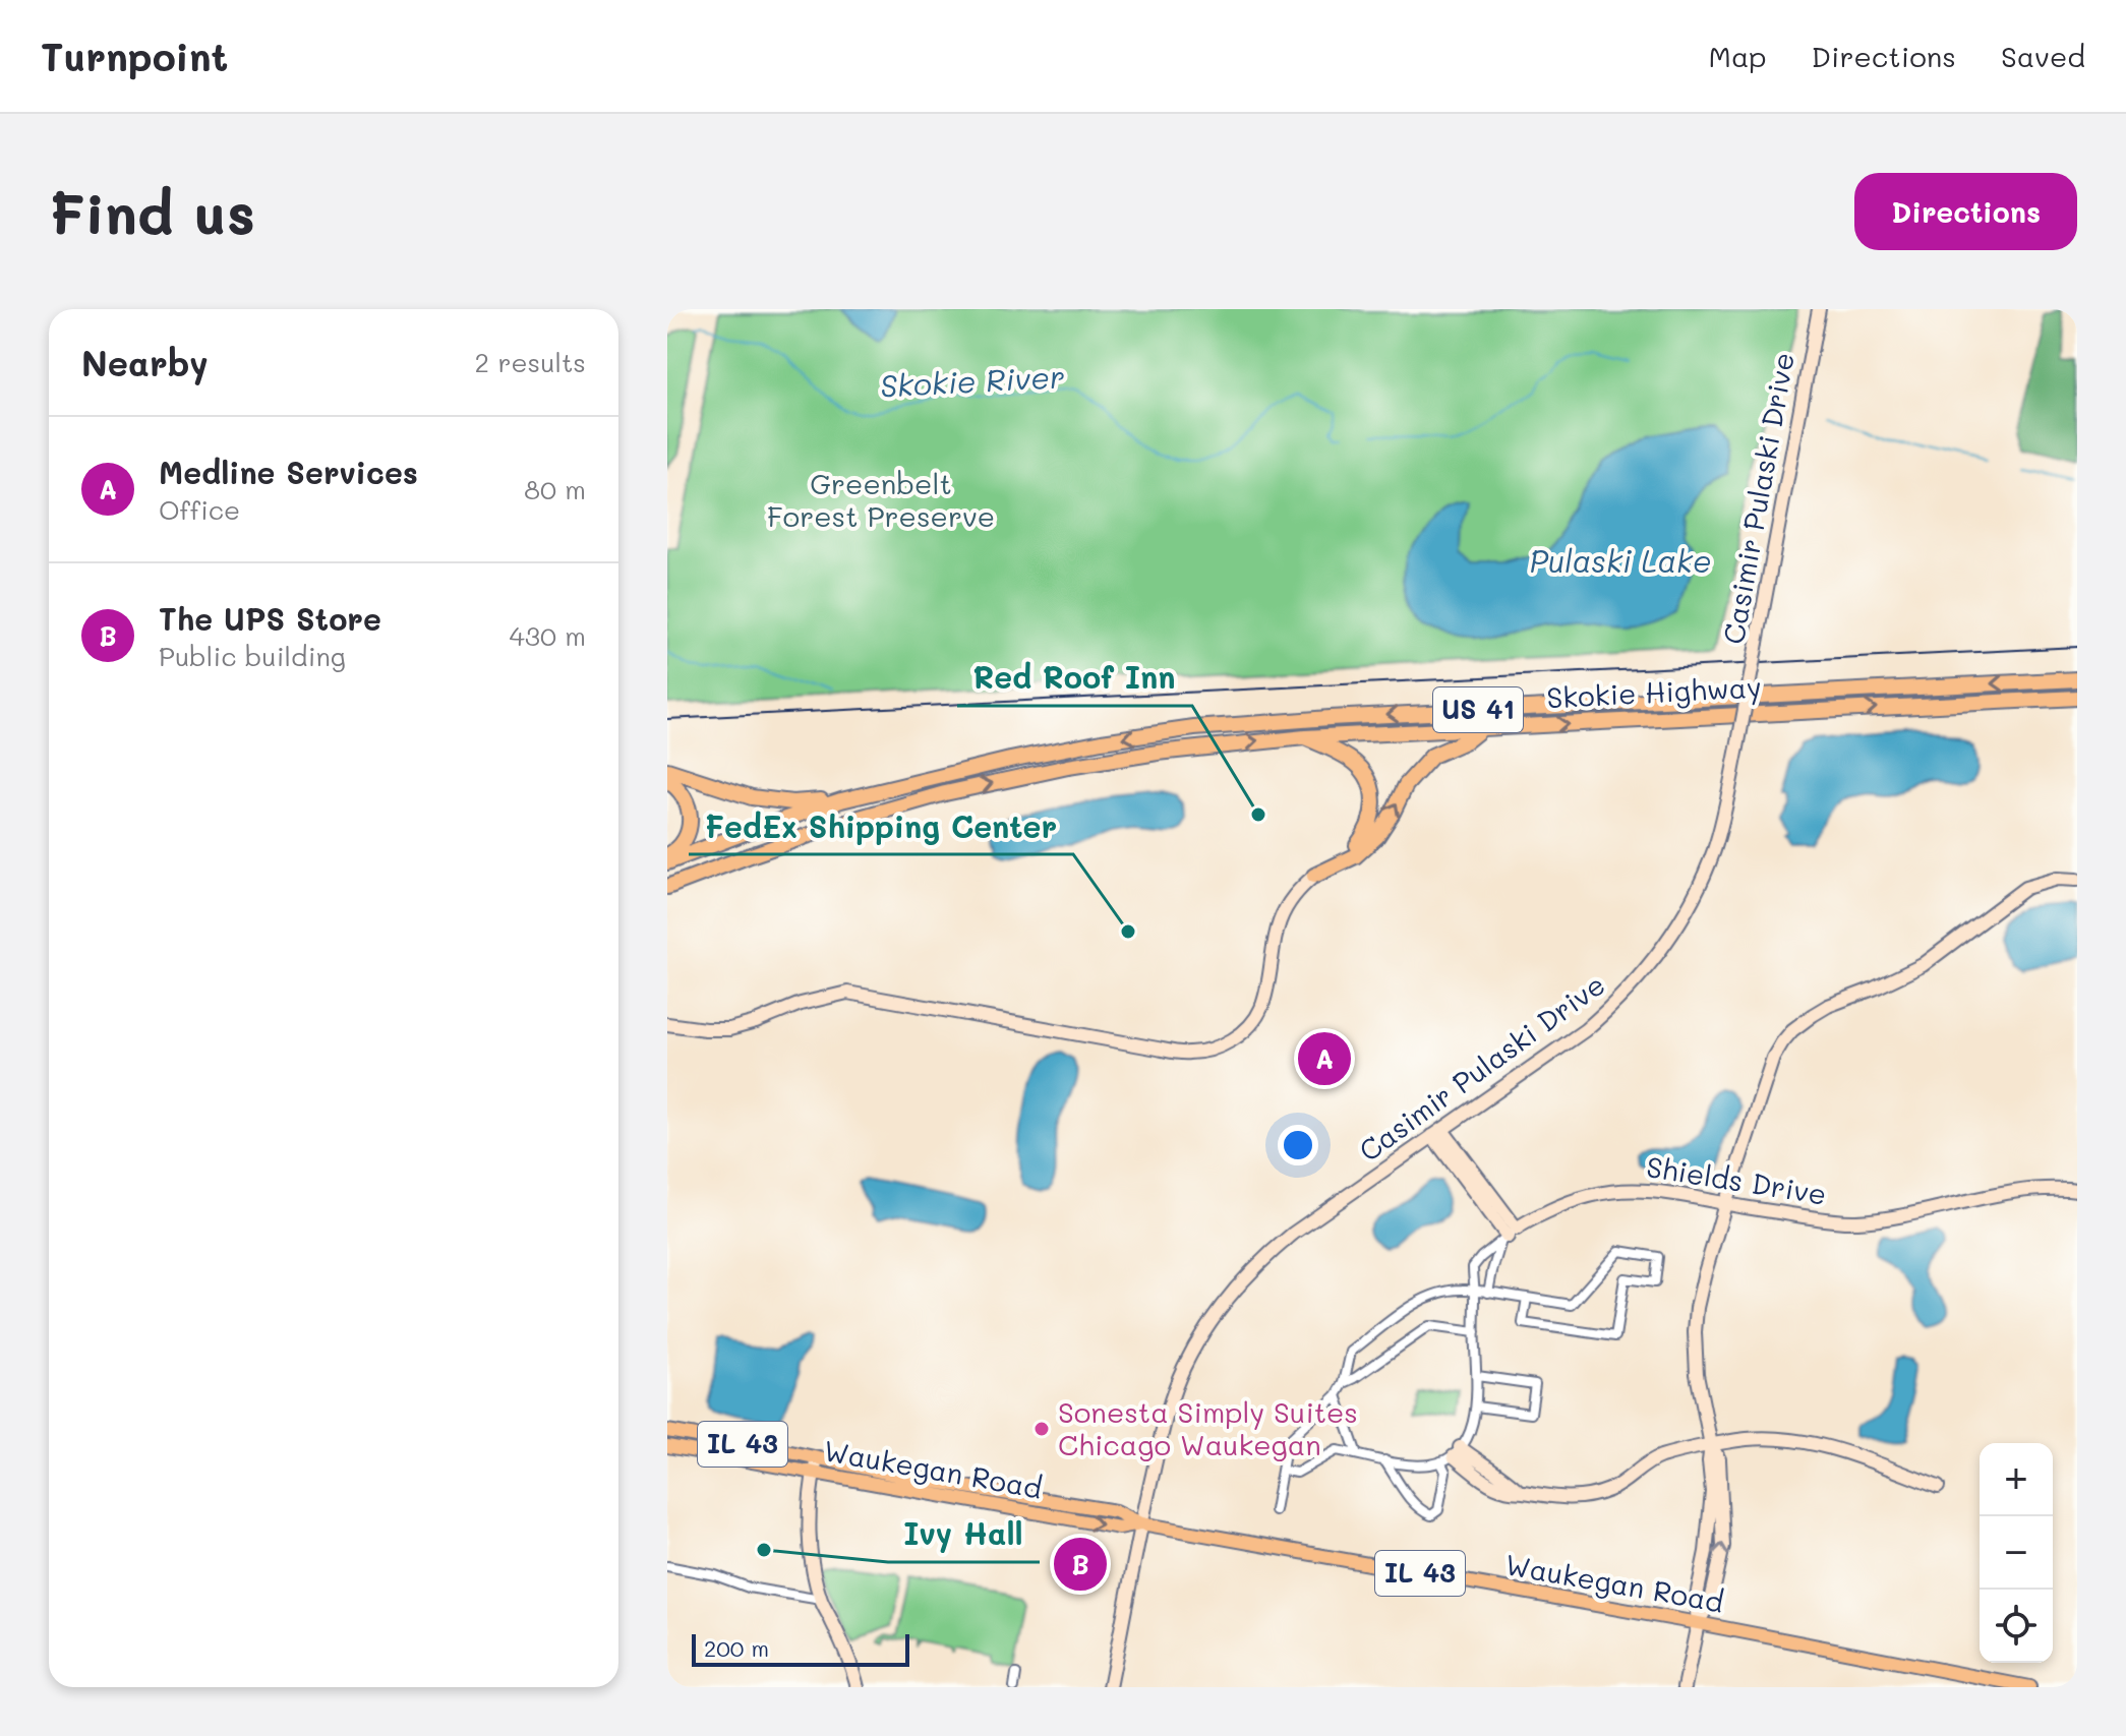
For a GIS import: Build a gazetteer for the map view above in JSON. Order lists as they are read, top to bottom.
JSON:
{
  "streets": {
    "highway": ["Skokie Highway", "US 41"],
    "main road": ["IL 43", "Waukegan Road"],
    "street": ["Casimir Pulaski Drive", "Shields Drive"]
  },
  "crossings": [
    ["Casimir Pulaski Drive", "Waukegan Road"]
  ],
  "water": ["Skokie River", "Pulaski Lake"],
  "parks": ["Greenbelt Forest Preserve"],
  "places": [
    "Red Roof Inn",
    "FedEx Shipping Center",
    "Sonesta Simply Suites Chicago Waukegan",
    "Ivy Hall"
  ],
  "scale_bar": "200 m",
  "page": {
    "header": "Turnpoint",
    "nav": ["Map", "Directions", "Saved"],
    "buttons": "Directions",
    "title": "Find us",
    "heading": ["Nearby", "2 results"],
    "list": [
      {
        "mark": "A",
        "name": "Medline Services",
        "note": "Office",
        "value": "80 m"
      },
      {
        "mark": "B",
        "name": "The UPS Store",
        "note": "Public building",
        "value": "430 m"
      }
    ],
    "pins": ["A", "B"],
    "map_buttons": ["+", "−"],
    "scale": "200 m"
  }
}
